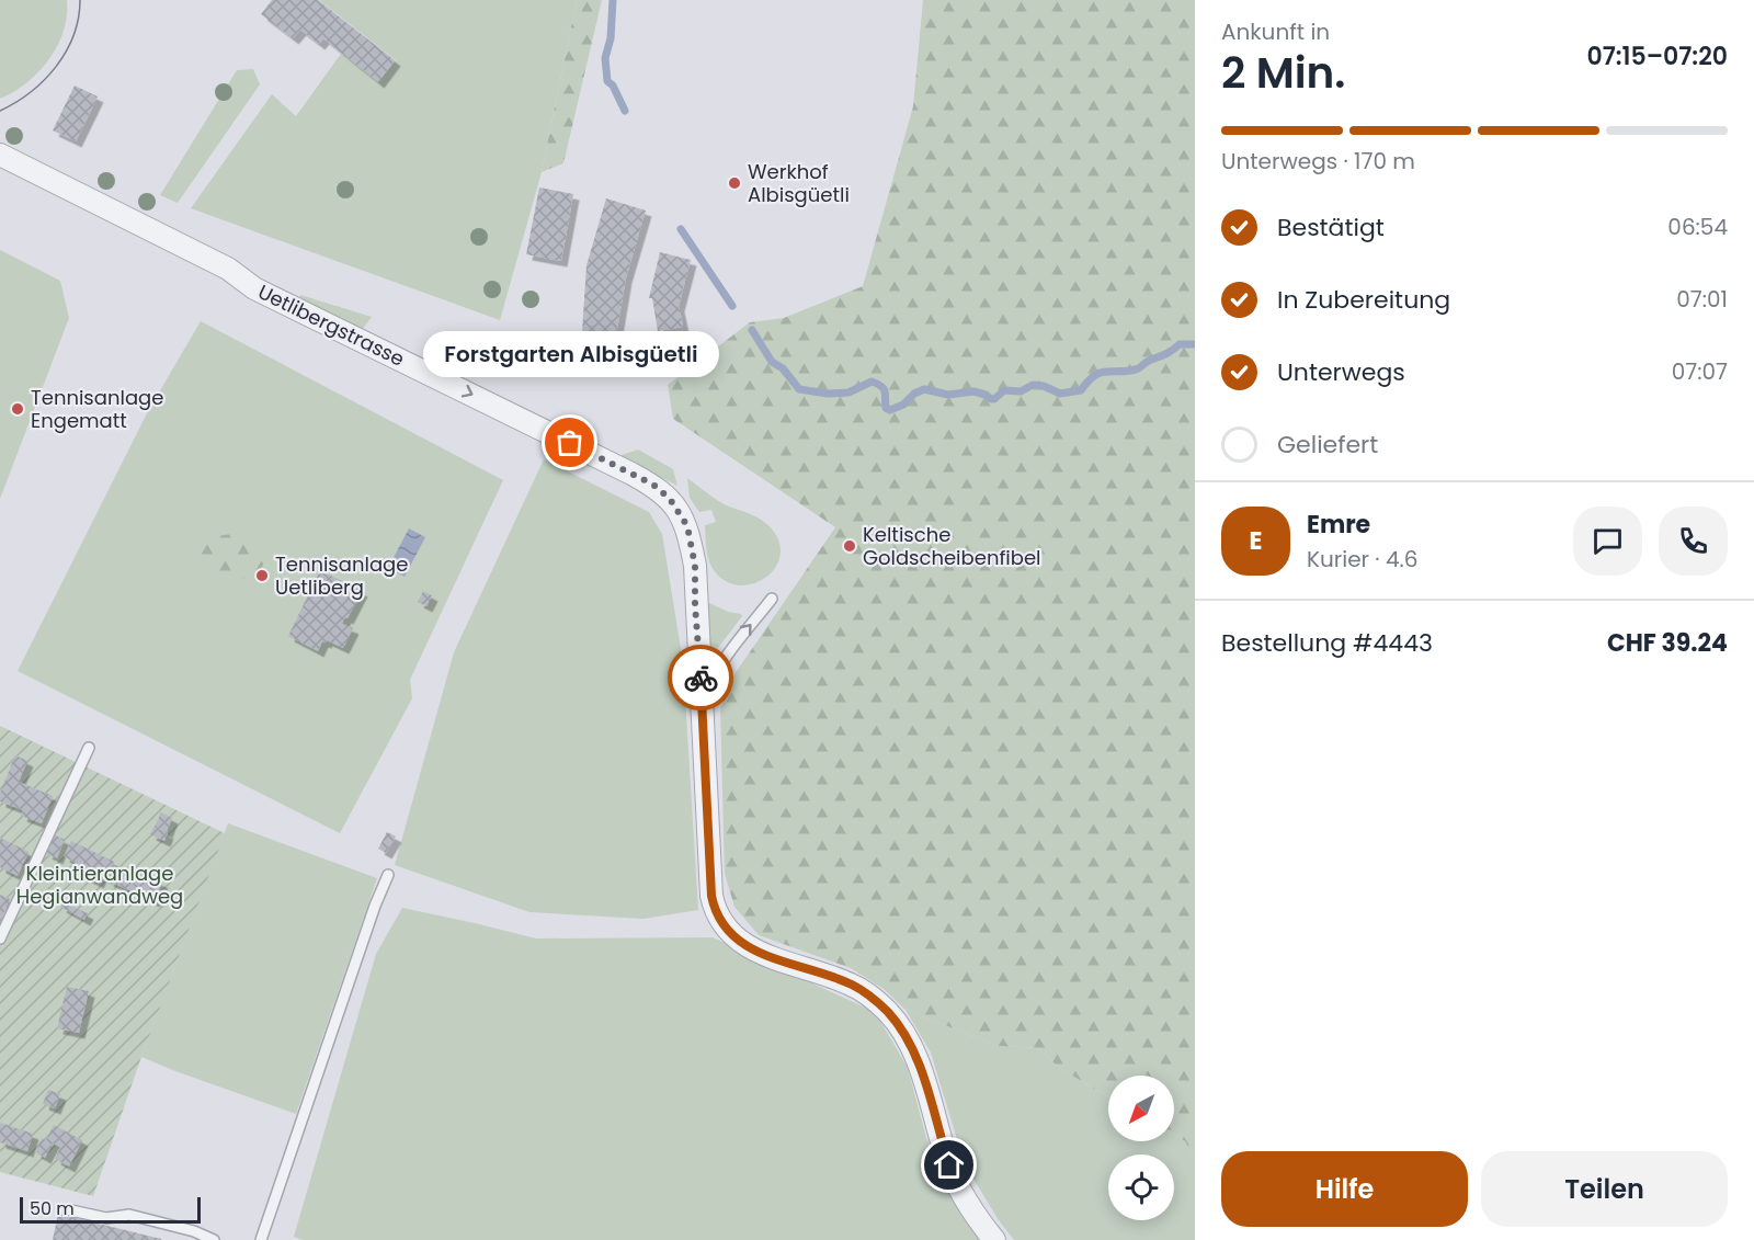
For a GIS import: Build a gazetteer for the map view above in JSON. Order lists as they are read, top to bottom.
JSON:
{
  "streets": {
    "street": ["Uetlibergstrasse"]
  },
  "one_way": ["Uetlibergstrasse"],
  "parks": ["Kleintieranlage Hegianwandweg"],
  "places": [
    "Werkhof Albisgüetli",
    "Tennisanlage Engematt",
    "Forstgarten Albisgüetli",
    "Keltische Goldscheibenfibel",
    "Tennisanlage Uetliberg"
  ],
  "scale_bar": "50 m",
  "north": "bottom left",
  "page": {
    "heading": ["2 Min.", "Ankunft in", "07:15–07:20"],
    "panel": [
      "Emre",
      "Kurier · 4.6",
      "Bestellung #4443",
      "CHF 39.24"
    ],
    "bar": "Unterwegs · 170 m",
    "list": [
      ["Bestätigt", "06:54"],
      ["In Zubereitung", "07:01"],
      ["Unterwegs", "07:07"],
      "Geliefert"
    ],
    "bubble": "Forstgarten Albisgüetli",
    "round": "E",
    "buttons": ["Hilfe", "Teilen"],
    "scale": "50 m"
  }
}
